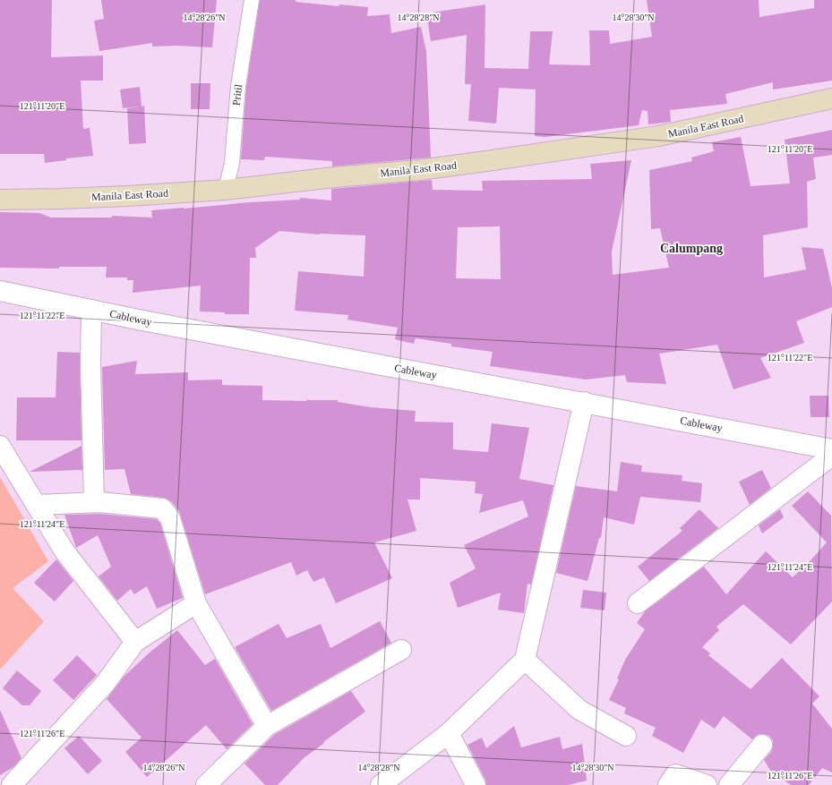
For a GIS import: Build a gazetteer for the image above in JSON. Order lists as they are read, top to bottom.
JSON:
{
  "streets": {
    "main road": ["Manila East Road"],
    "street": ["Cableway"],
    "lane": ["Pritil"]
  },
  "crossings": [
    ["Pritil", "Manila East Road"]
  ],
  "districts": ["Calumpang"],
  "coordinates": [
    "14°28'26\"N",
    "14°28'28\"N",
    "14°28'30\"N",
    "121°11'20\"E",
    "121°11'22\"E",
    "121°11'24\"E",
    "121°11'26\"E"
  ]
}
